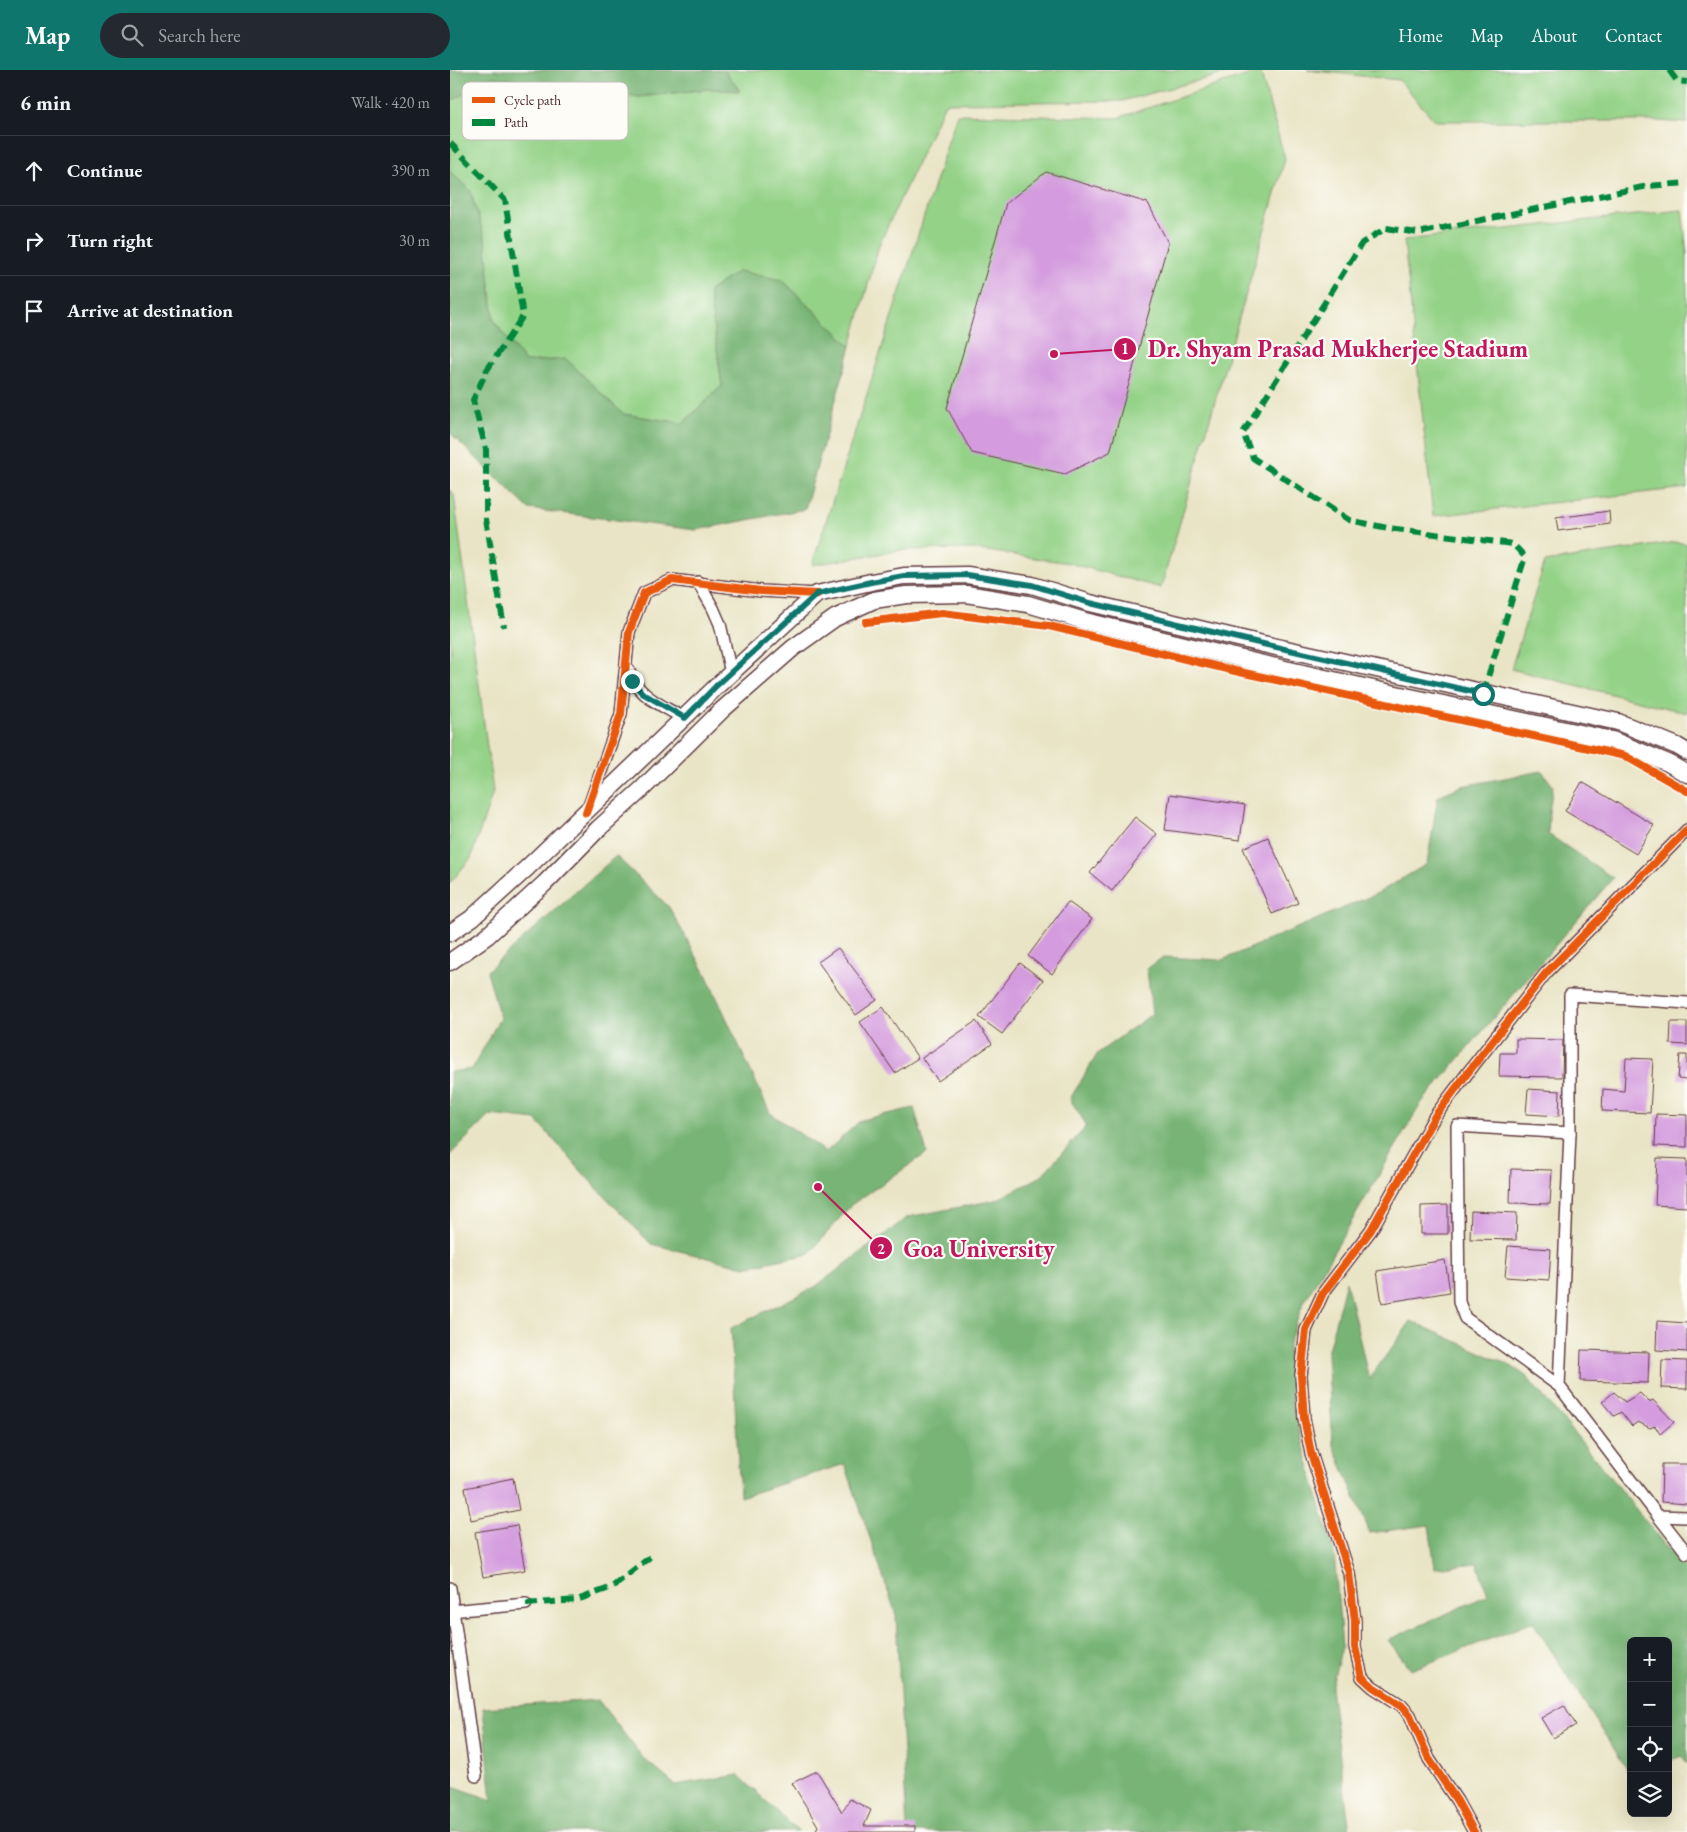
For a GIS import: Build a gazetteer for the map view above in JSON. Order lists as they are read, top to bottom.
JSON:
{
  "places": ["Dr. Shyam Prasad Mukherjee Stadium", "Goa University"],
  "legend": ["Cycle path", "Path"],
  "page": {
    "header": "Map",
    "search": "Search here",
    "nav": [
      "Home",
      "Map",
      "About",
      "Contact"
    ],
    "heading": ["6 min", "Walk · 420 m"],
    "list": [
      ["Continue", "390 m"],
      ["Turn right", "30 m"],
      "Arrive at destination"
    ],
    "map_buttons": ["+", "−"]
  }
}
